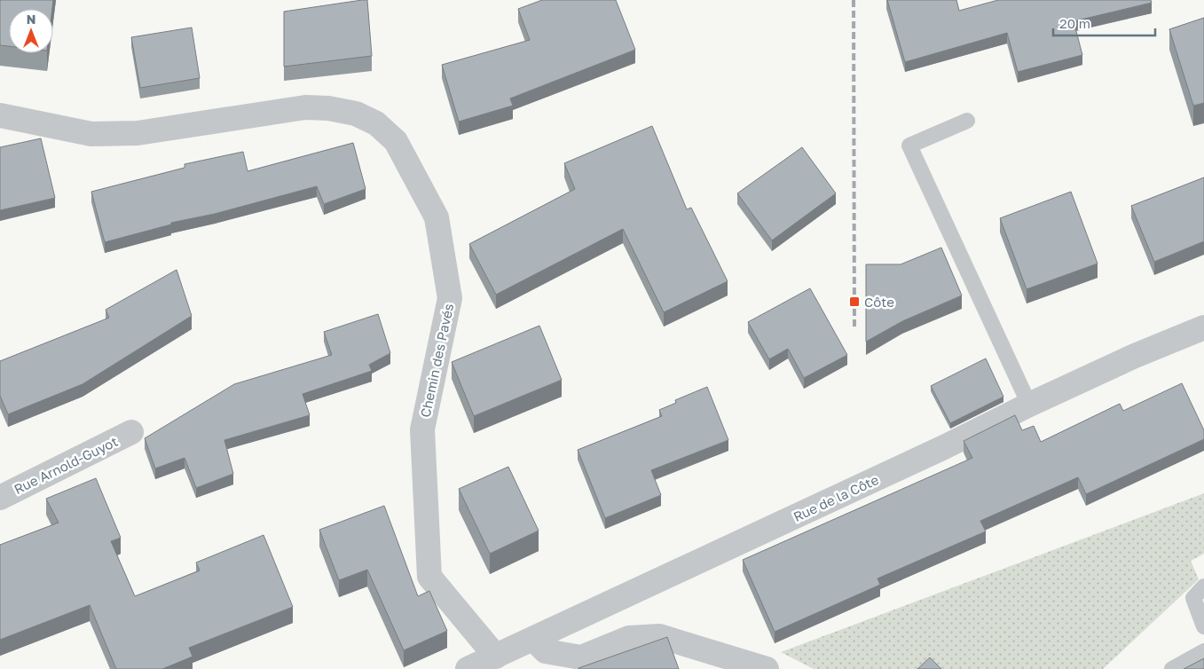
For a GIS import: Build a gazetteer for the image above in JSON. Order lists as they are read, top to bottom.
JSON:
{
  "streets": {
    "street": ["Chemin des Pavés", "Rue Arnold-Guyot", "Rue de la Côte"]
  },
  "crossings": [
    ["Chemin des Pavés", "Rue de la Côte"]
  ],
  "places": {
    "transit": ["Côte"]
  },
  "scale_bar": "20 m",
  "north": "top"
}
